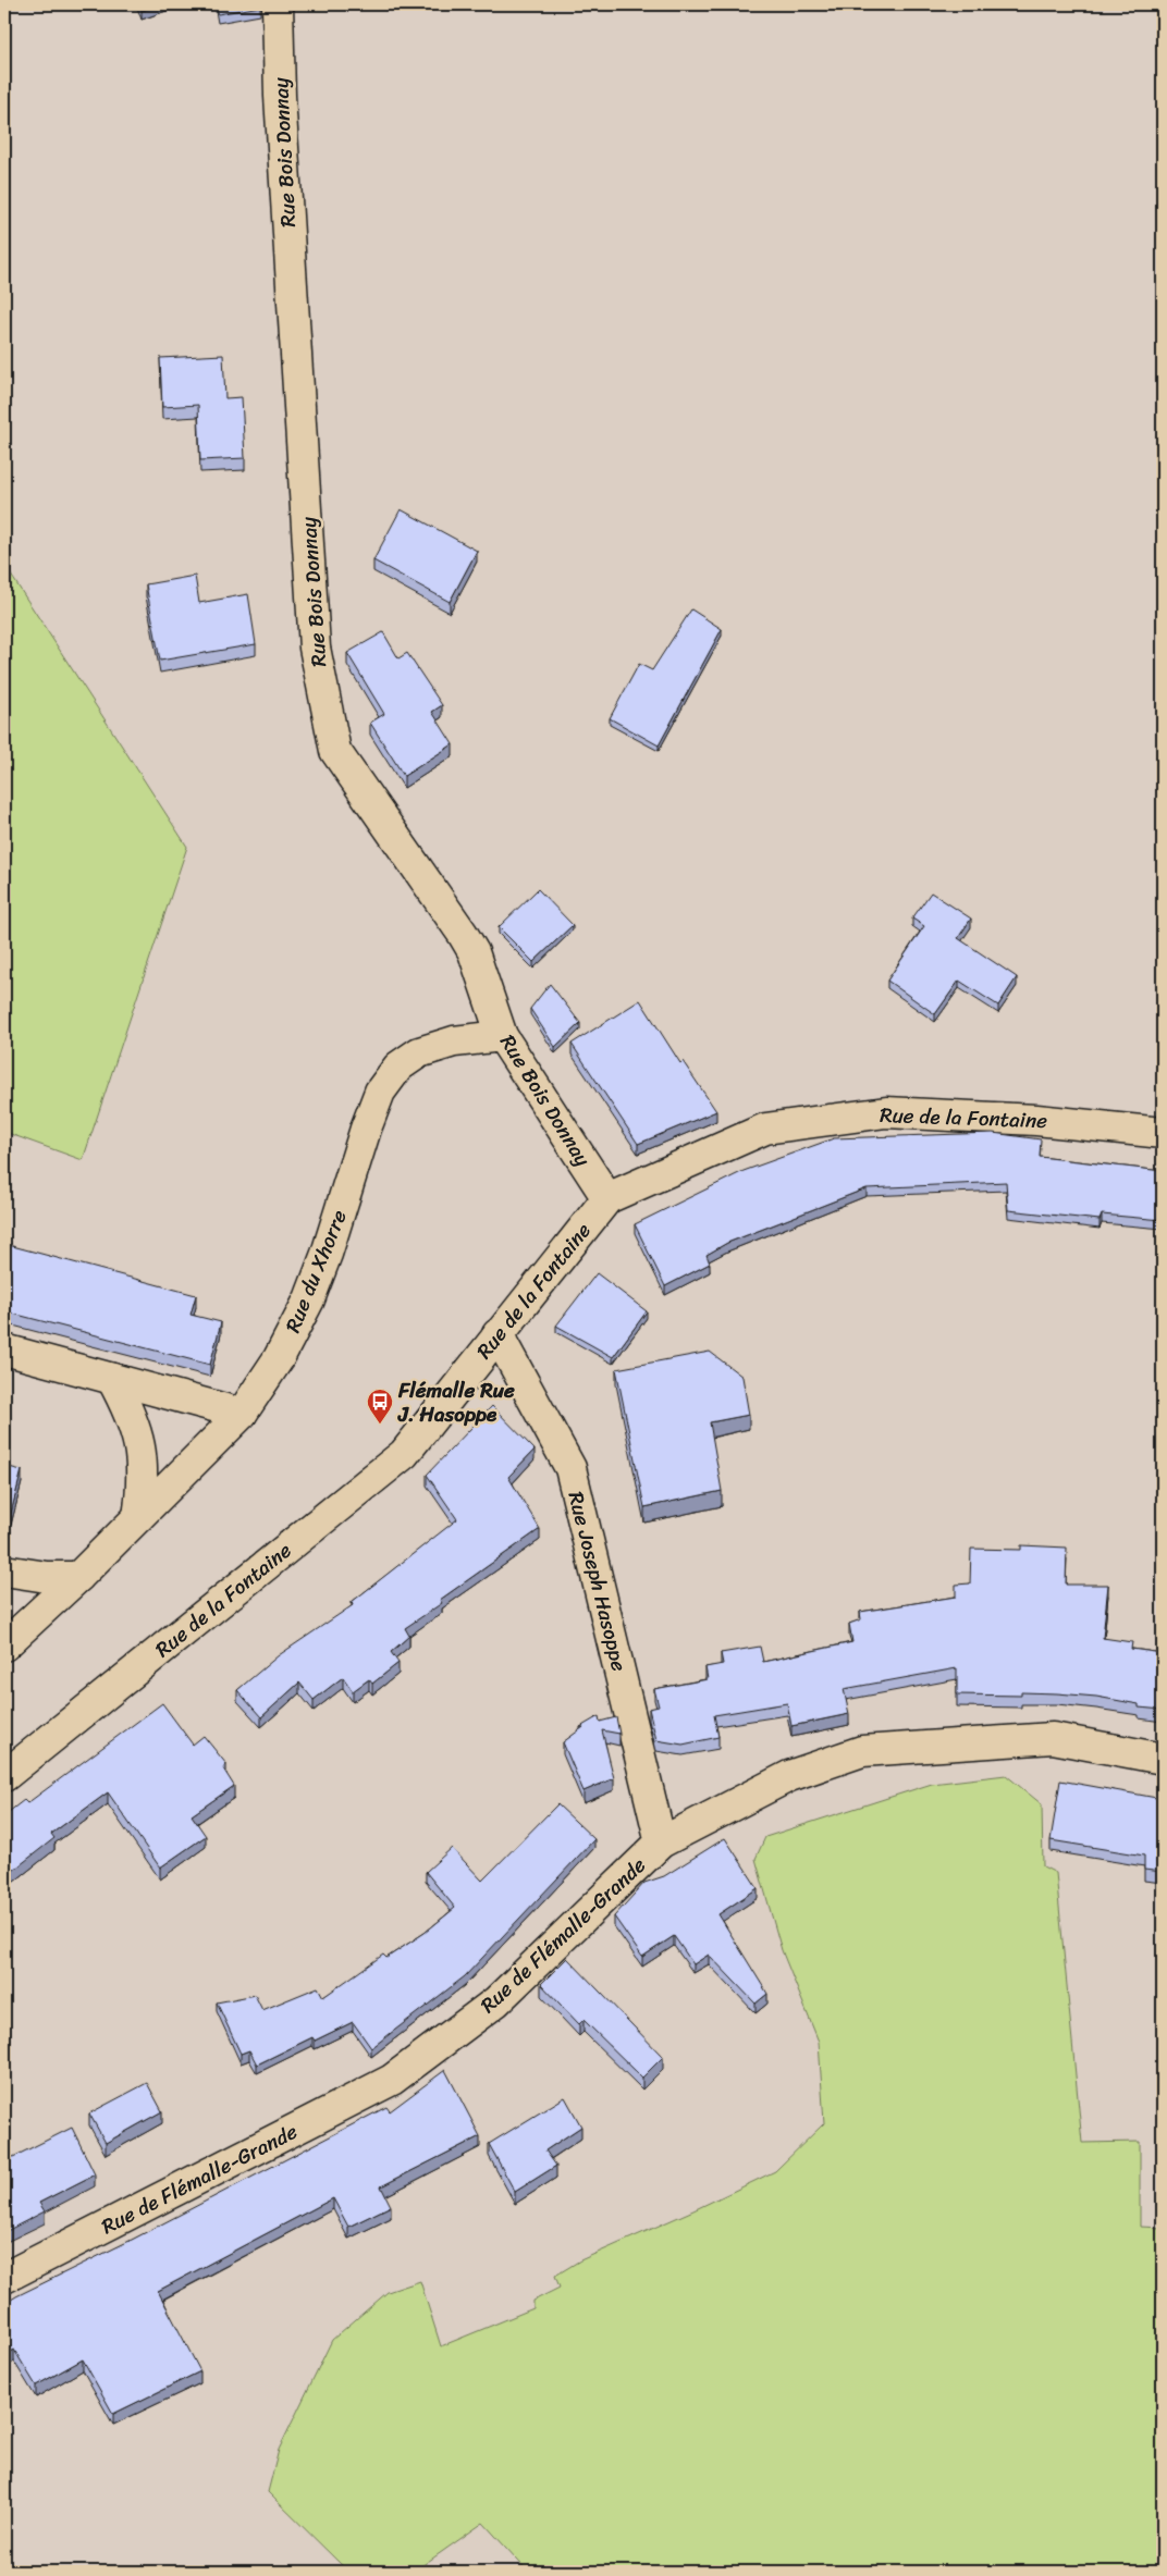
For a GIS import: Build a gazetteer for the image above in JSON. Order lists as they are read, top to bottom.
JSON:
{
  "streets": {
    "street": [
      "Rue Bois Donnay",
      "Rue de la Fontaine",
      "Rue du Xhorre",
      "Rue Joseph Hasoppe",
      "Rue de Flémalle-Grande"
    ]
  },
  "crossings": [
    ["Rue Bois Donnay", "Rue de la Fontaine"],
    ["Rue Bois Donnay", "Rue du Xhorre"],
    ["Rue de la Fontaine", "Rue Joseph Hasoppe"],
    ["Rue Joseph Hasoppe", "Rue de Flémalle-Grande"]
  ],
  "places": {
    "bus stop": ["Flémalle Rue J. Hasoppe"]
  }
}
